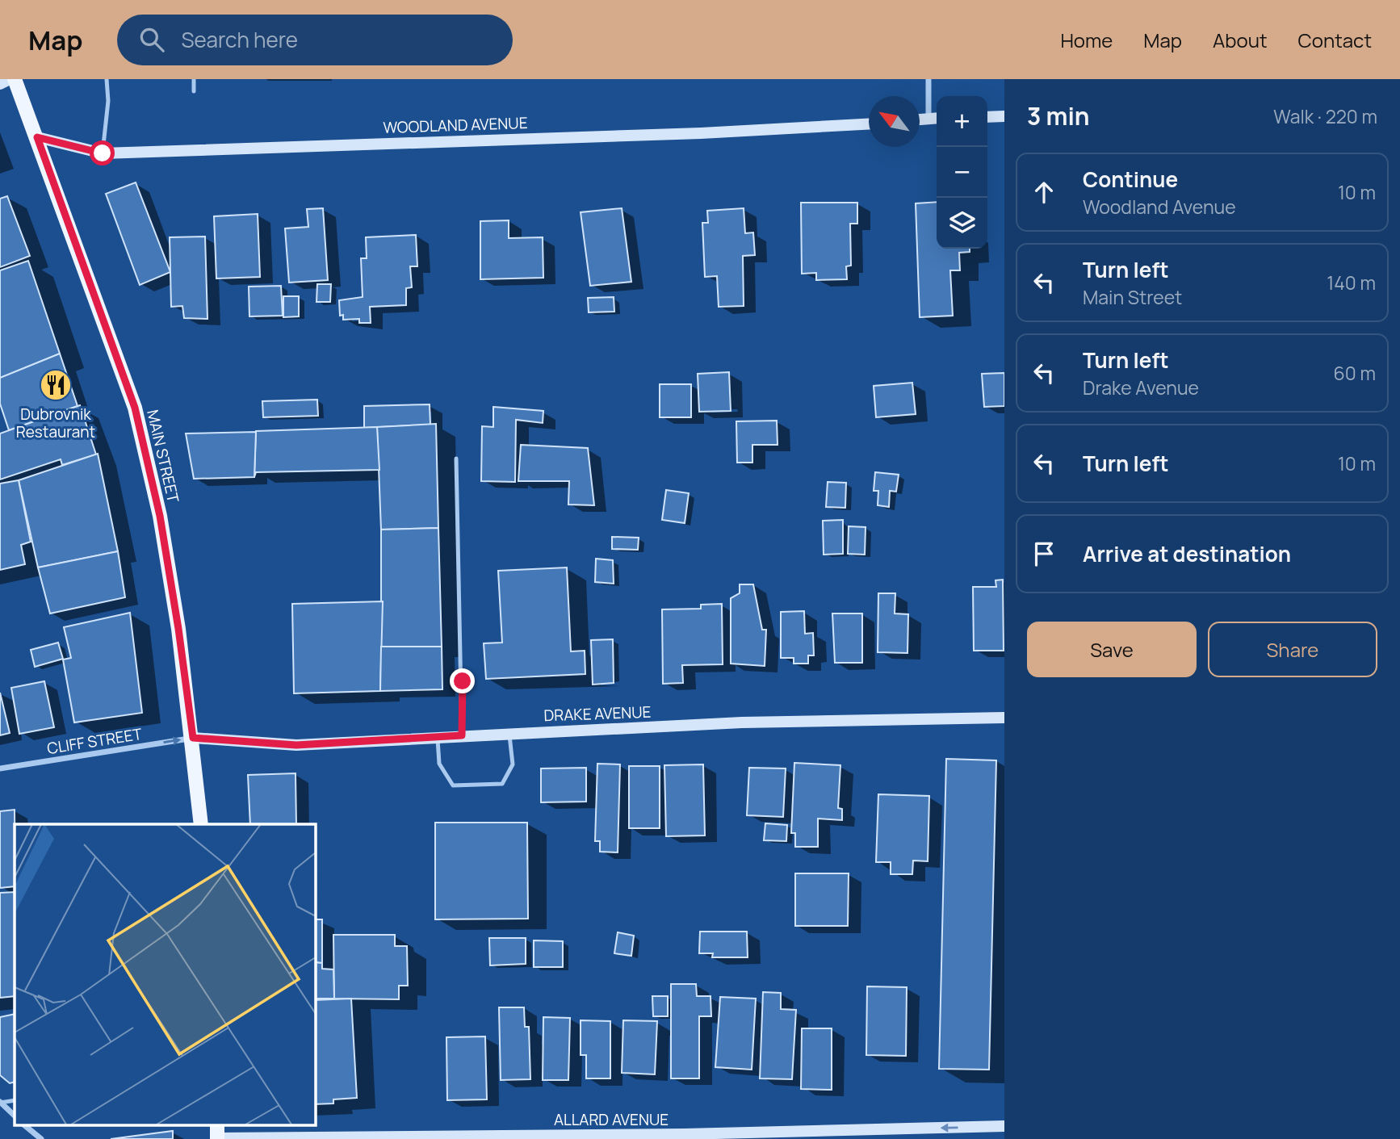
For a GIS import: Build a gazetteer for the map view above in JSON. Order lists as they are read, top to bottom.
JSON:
{
  "streets": {
    "main road": ["MAIN STREET"],
    "street": [
      "WOODLAND AVENUE",
      "DRAKE AVENUE",
      "CLIFF STREET",
      "ALLARD AVENUE"
    ]
  },
  "crossings": [
    ["WOODLAND AVENUE", "MAIN STREET"],
    ["MAIN STREET", "DRAKE AVENUE"],
    ["MAIN STREET", "CLIFF STREET"],
    ["DRAKE AVENUE", "CLIFF STREET"]
  ],
  "one_way": ["CLIFF STREET", "ALLARD AVENUE"],
  "places": {
    "restaurant": ["Dubrovnik Restaurant"]
  },
  "north": "top left",
  "page": {
    "header": "Map",
    "search": "Search here",
    "nav": [
      "Home",
      "Map",
      "About",
      "Contact"
    ],
    "heading": ["3 min", "Walk · 220 m"],
    "map_buttons": ["+", "−"],
    "list": [
      ["Continue", "Woodland Avenue", "10 m"],
      ["Turn left", "Main Street", "140 m"],
      ["Turn left", "Drake Avenue", "60 m"],
      ["Turn left", "10 m"],
      "Arrive at destination"
    ],
    "buttons": ["Save", "Share"]
  }
}
